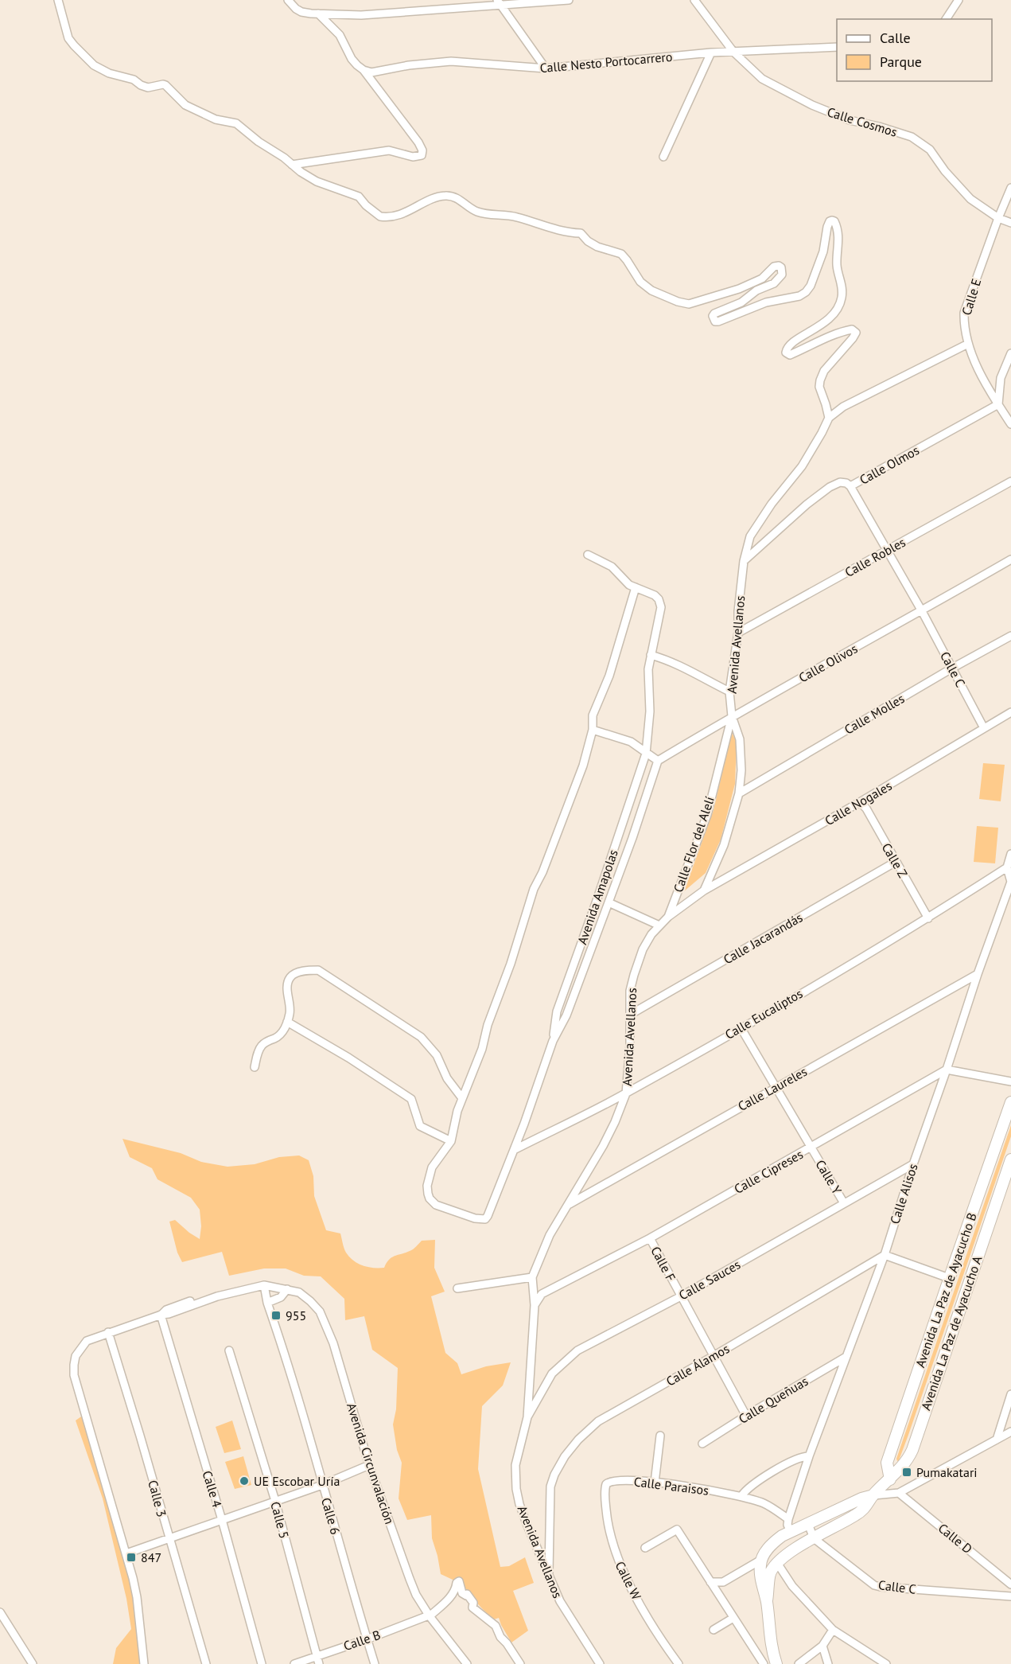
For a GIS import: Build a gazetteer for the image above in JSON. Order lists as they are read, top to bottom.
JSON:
{
  "streets": {
    "main road": ["Avenida La Paz de Ayacucho B", "Avenida La Paz de Ayacucho A"],
    "street": [
      "Calle Nesto Portocarrero",
      "Calle Cosmos",
      "Calle E",
      "Calle Olmos",
      "Calle Robles",
      "Avenida Avellanos",
      "Calle Olivos",
      "Calle C",
      "Calle Molles",
      "Calle Nogales",
      "Calle Flor del Alelí",
      "Calle Z",
      "Avenida Amapolas",
      "Calle Jacarandás",
      "Calle Eucaliptos",
      "Calle Laureles",
      "Calle Cipreses",
      "Calle Y",
      "Calle Alisos",
      "Calle F",
      "Calle Sauces",
      "Calle Álamos",
      "Calle Queñuas",
      "Avenida Circunvalación",
      "Calle Paraisos",
      "Calle 4",
      "Calle 3",
      "Calle 6",
      "Calle 5",
      "Calle D",
      "Calle W",
      "Calle B"
    ]
  },
  "crossings": [
    ["Calle Nesto Portocarrero", "Calle Cosmos"],
    ["Calle Cosmos", "Calle E"],
    ["Calle E", "Calle Olmos"],
    ["Calle Olmos", "Avenida Avellanos"],
    ["Calle Olmos", "Calle C"],
    ["Calle Robles", "Avenida Avellanos"],
    ["Calle Robles", "Calle C"],
    ["Avenida Avellanos", "Calle Olivos"],
    ["Avenida Avellanos", "Calle Molles"],
    ["Avenida Avellanos", "Calle Nogales"],
    ["Avenida Avellanos", "Calle Flor del Alelí"],
    ["Avenida Avellanos", "Calle Jacarandás"],
    ["Avenida Avellanos", "Calle Eucaliptos"],
    ["Avenida Avellanos", "Calle Laureles"],
    ["Avenida Avellanos", "Calle Cipreses"],
    ["Avenida Avellanos", "Calle Sauces"],
    ["Avenida Avellanos", "Calle Álamos"],
    ["Calle Olivos", "Calle C"],
    ["Calle Olivos", "Calle Flor del Alelí"],
    ["Calle Olivos", "Avenida Amapolas"],
    ["Calle C", "Calle Molles"],
    ["Calle C", "Calle Nogales"],
    ["Calle C", "Avenida La Paz de Ayacucho A"],
    ["Calle Nogales", "Calle Z"],
    ["Calle Z", "Calle Jacarandás"],
    ["Calle Z", "Calle Eucaliptos"],
    ["Avenida Amapolas", "Calle Eucaliptos"],
    ["Calle Eucaliptos", "Calle Y"],
    ["Calle Eucaliptos", "Calle Alisos"],
    ["Calle Laureles", "Calle Y"],
    ["Calle Laureles", "Calle Alisos"],
    ["Calle Cipreses", "Calle Y"],
    ["Calle Cipreses", "Calle Alisos"],
    ["Calle Cipreses", "Calle F"],
    ["Calle Y", "Calle Sauces"],
    ["Calle Alisos", "Calle Sauces"],
    ["Calle Alisos", "Calle Álamos"],
    ["Calle Alisos", "Calle Queñuas"],
    ["Calle Alisos", "Calle Paraisos"],
    ["Calle F", "Calle Sauces"],
    ["Calle F", "Calle Álamos"],
    ["Calle F", "Calle Queñuas"],
    ["Avenida La Paz de Ayacucho B", "Avenida La Paz de Ayacucho A"],
    ["Avenida Circunvalación", "Calle 6"],
    ["Avenida Circunvalación", "Calle B"],
    ["Calle Paraisos", "Calle W"],
    ["Calle 6", "Calle B"],
    ["Calle 5", "Calle B"]
  ],
  "places": {
    "transit": ["955", "Pumakatari", "847"],
    "other": ["UE Escobar Uría"]
  },
  "legend": ["Calle", "Parque"]
}
